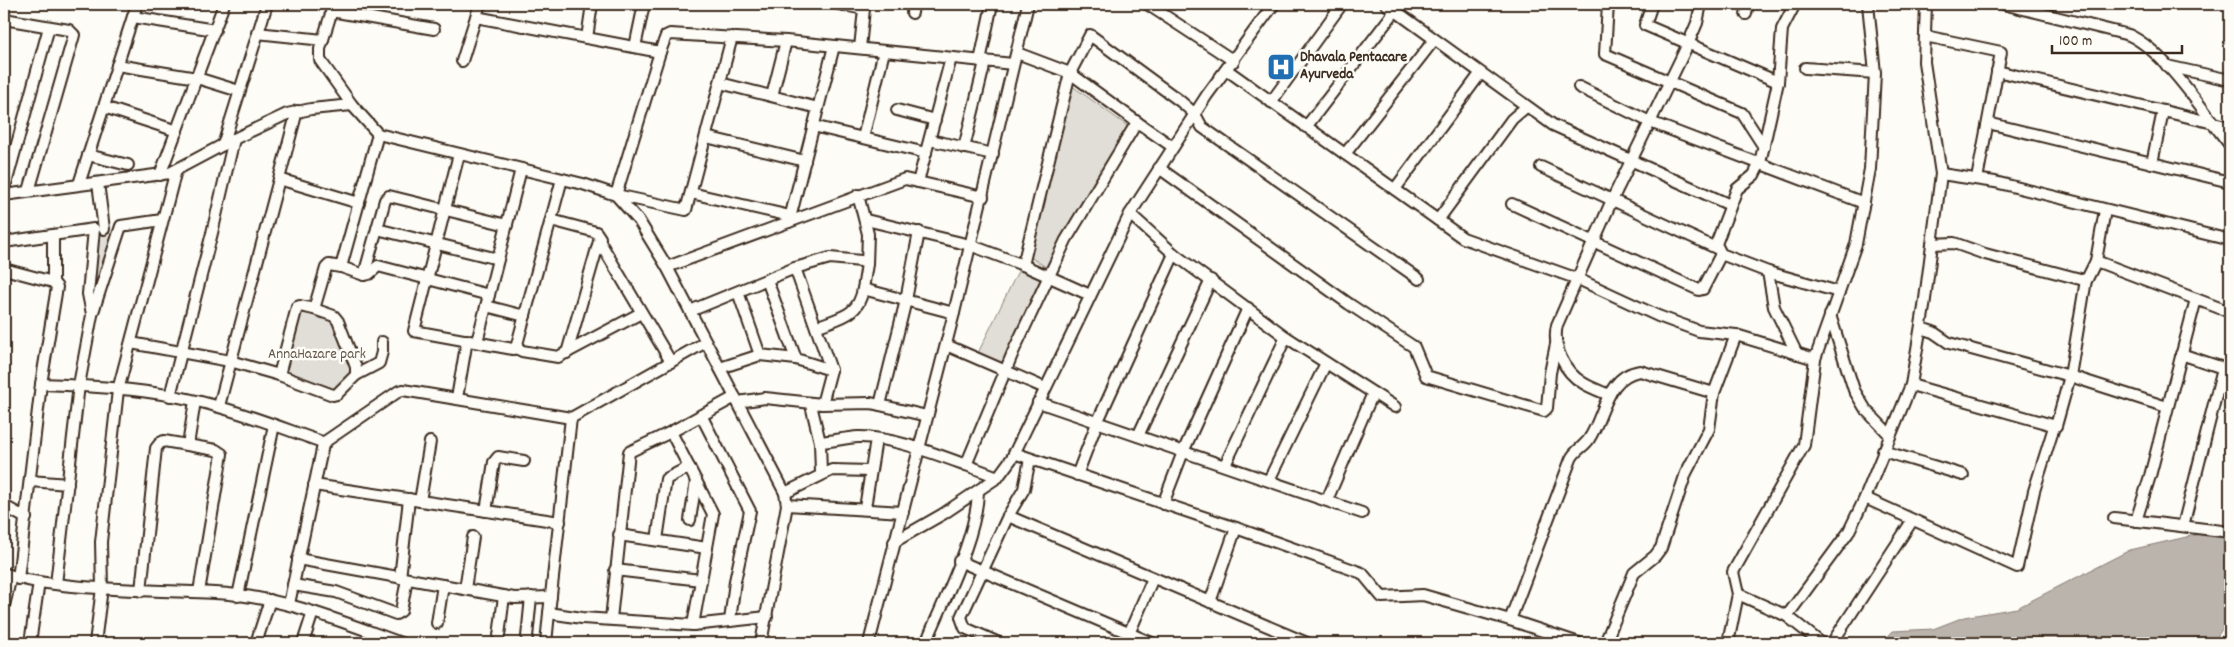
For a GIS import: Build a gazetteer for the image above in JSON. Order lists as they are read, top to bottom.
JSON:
{
  "parks": ["AnnaHazare park"],
  "places": {
    "hospital": ["Dhavala Pentacare Ayurveda"]
  },
  "scale_bar": "100 m"
}
